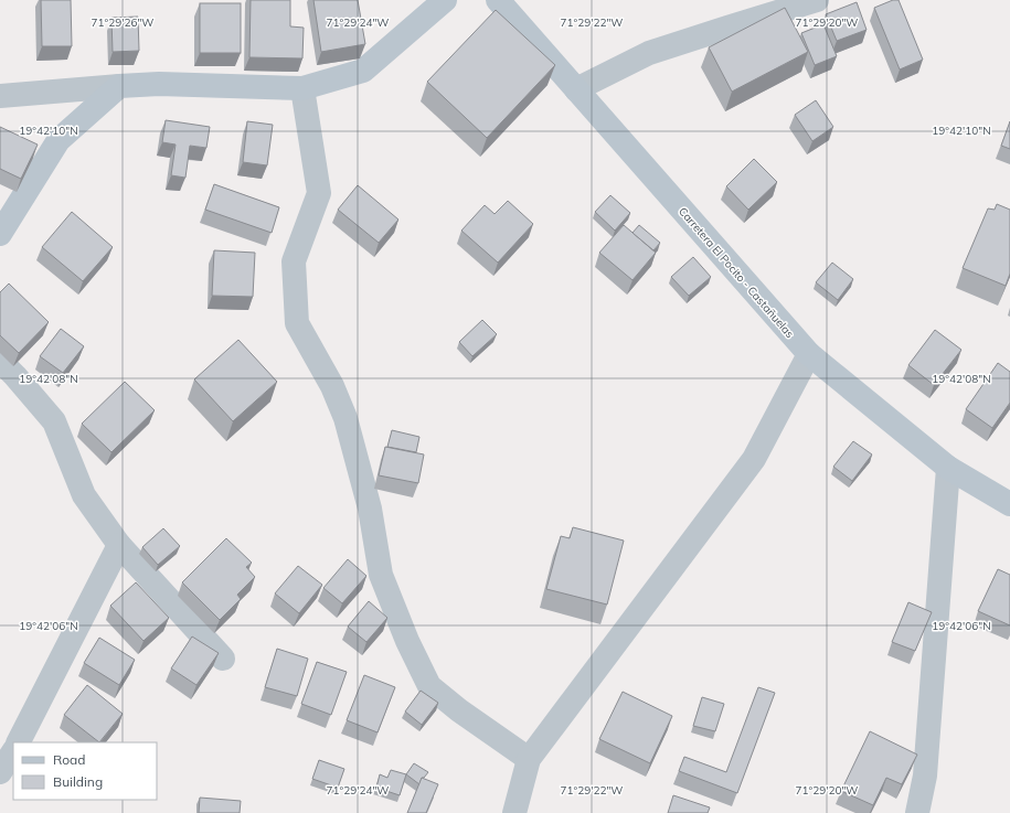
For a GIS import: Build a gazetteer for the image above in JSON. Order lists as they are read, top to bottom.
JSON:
{
  "streets": {
    "main road": ["Carretera El Pocito - Castañuelas"]
  },
  "legend": ["Road", "Building"],
  "coordinates": [
    "71°29'26\"W",
    "71°29'24\"W",
    "71°29'22\"W",
    "71°29'20\"W",
    "19°42'10\"N",
    "19°42'08\"N",
    "19°42'06\"N"
  ]
}
